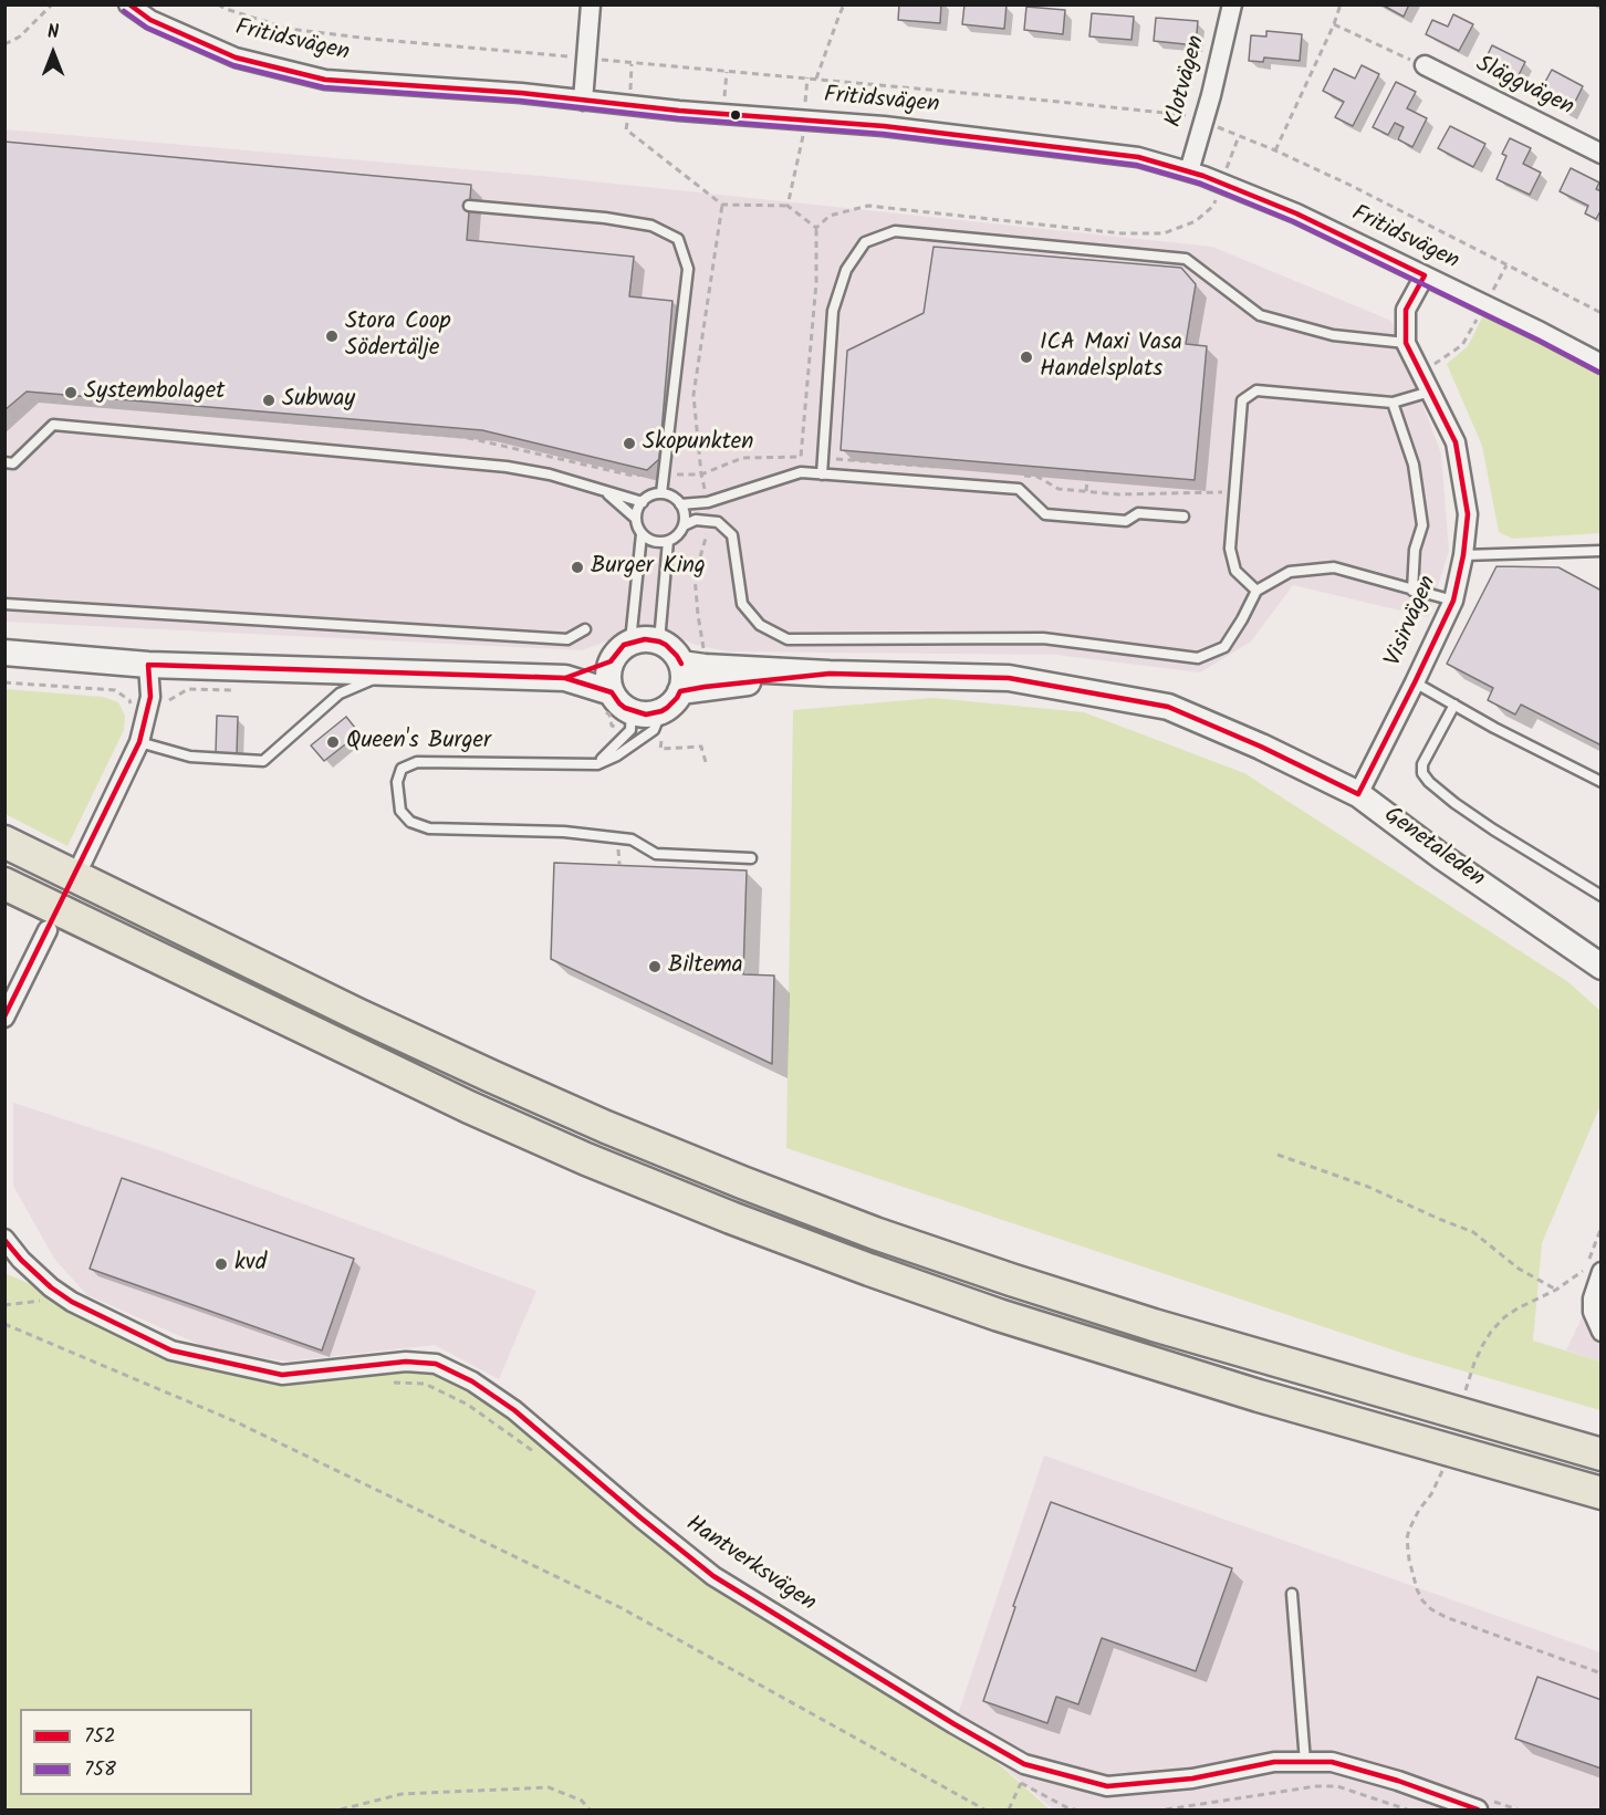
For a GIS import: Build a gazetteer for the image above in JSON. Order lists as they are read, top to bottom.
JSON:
{
  "streets": {
    "main road": ["Genetaleden"],
    "street": [
      "Fritidsvägen",
      "Klotvägen",
      "Släggvägen",
      "Visirvägen",
      "Hantverksvägen"
    ]
  },
  "crossings": [
    ["Fritidsvägen", "Klotvägen"],
    ["Fritidsvägen", "Visirvägen"],
    ["Visirvägen", "Genetaleden"]
  ],
  "places": [
    "Stora Coop Södertälje",
    "ICA Maxi Vasa Handelsplats",
    "Systembolaget",
    "Subway",
    "Skopunkten",
    "Burger King",
    "Queen's Burger",
    "Biltema",
    "kvd"
  ],
  "lines": ["transit line 752", "transit line 758"],
  "legend": ["752", "758"],
  "north": "top"
}
